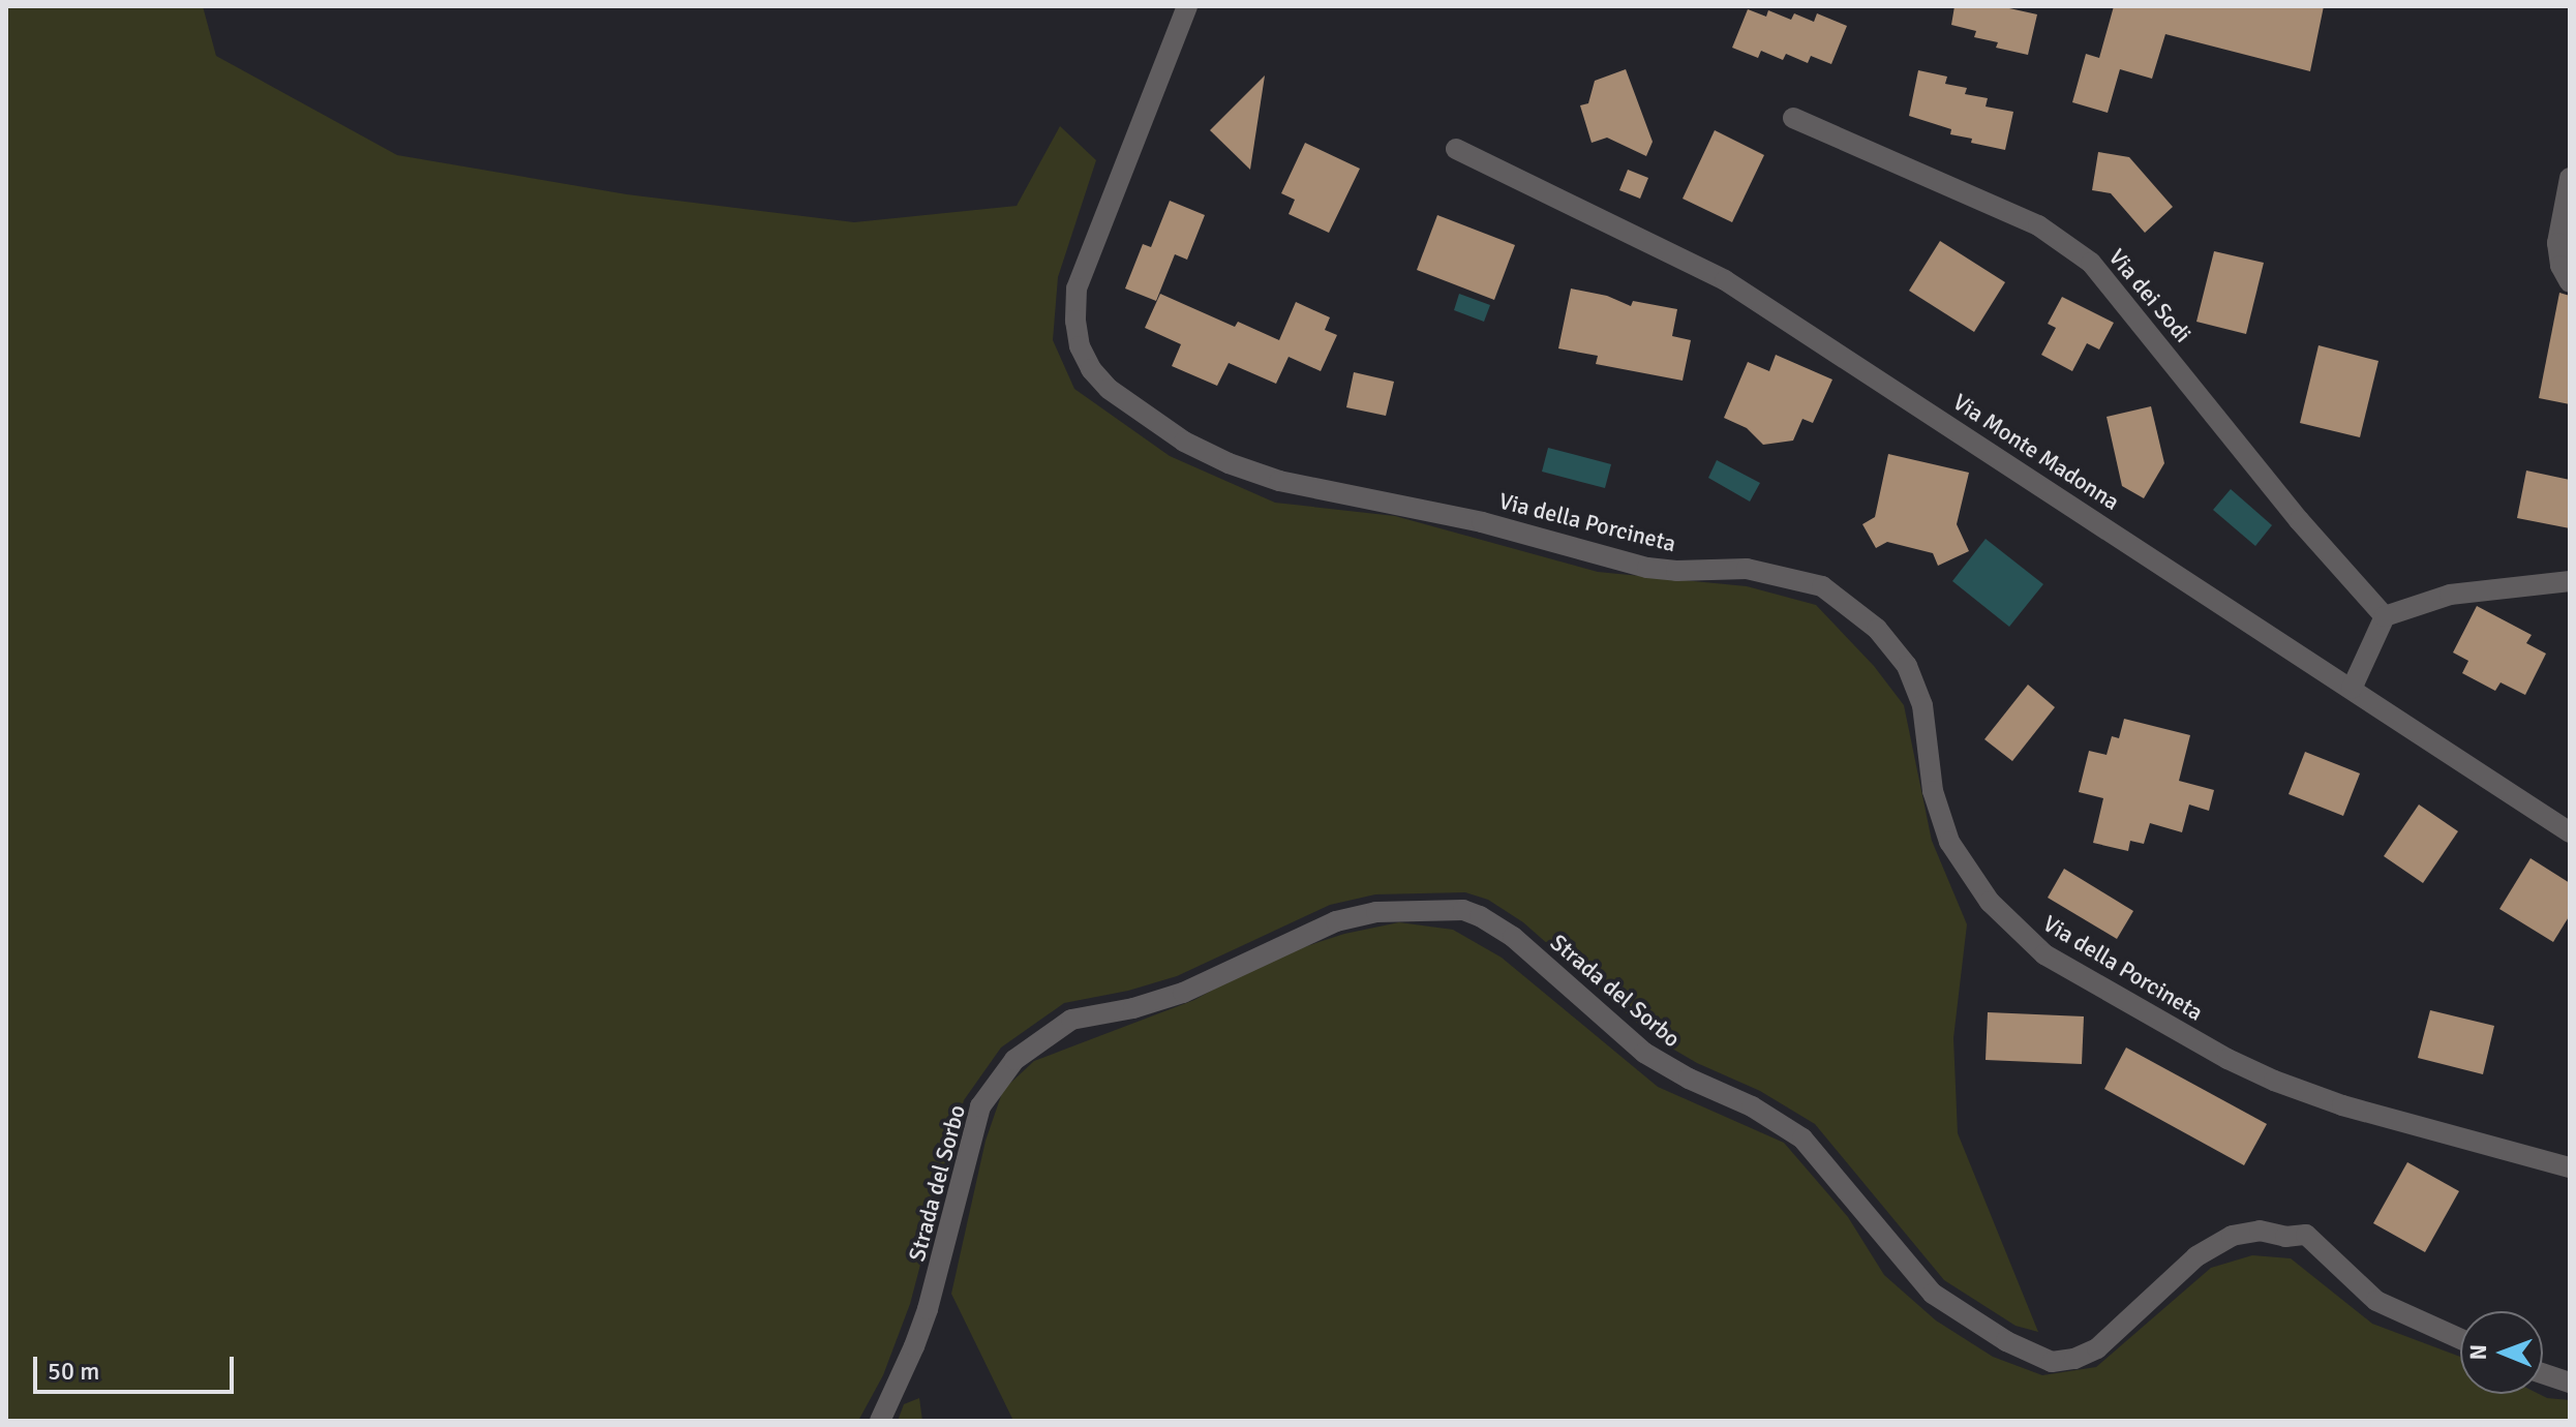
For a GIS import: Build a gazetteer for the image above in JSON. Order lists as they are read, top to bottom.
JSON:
{
  "streets": {
    "street": [
      "Via dei Sodi",
      "Via Monte Madonna",
      "Via della Porcineta",
      "Strada del Sorbo"
    ]
  },
  "scale_bar": "50 m",
  "north": "left"
}
